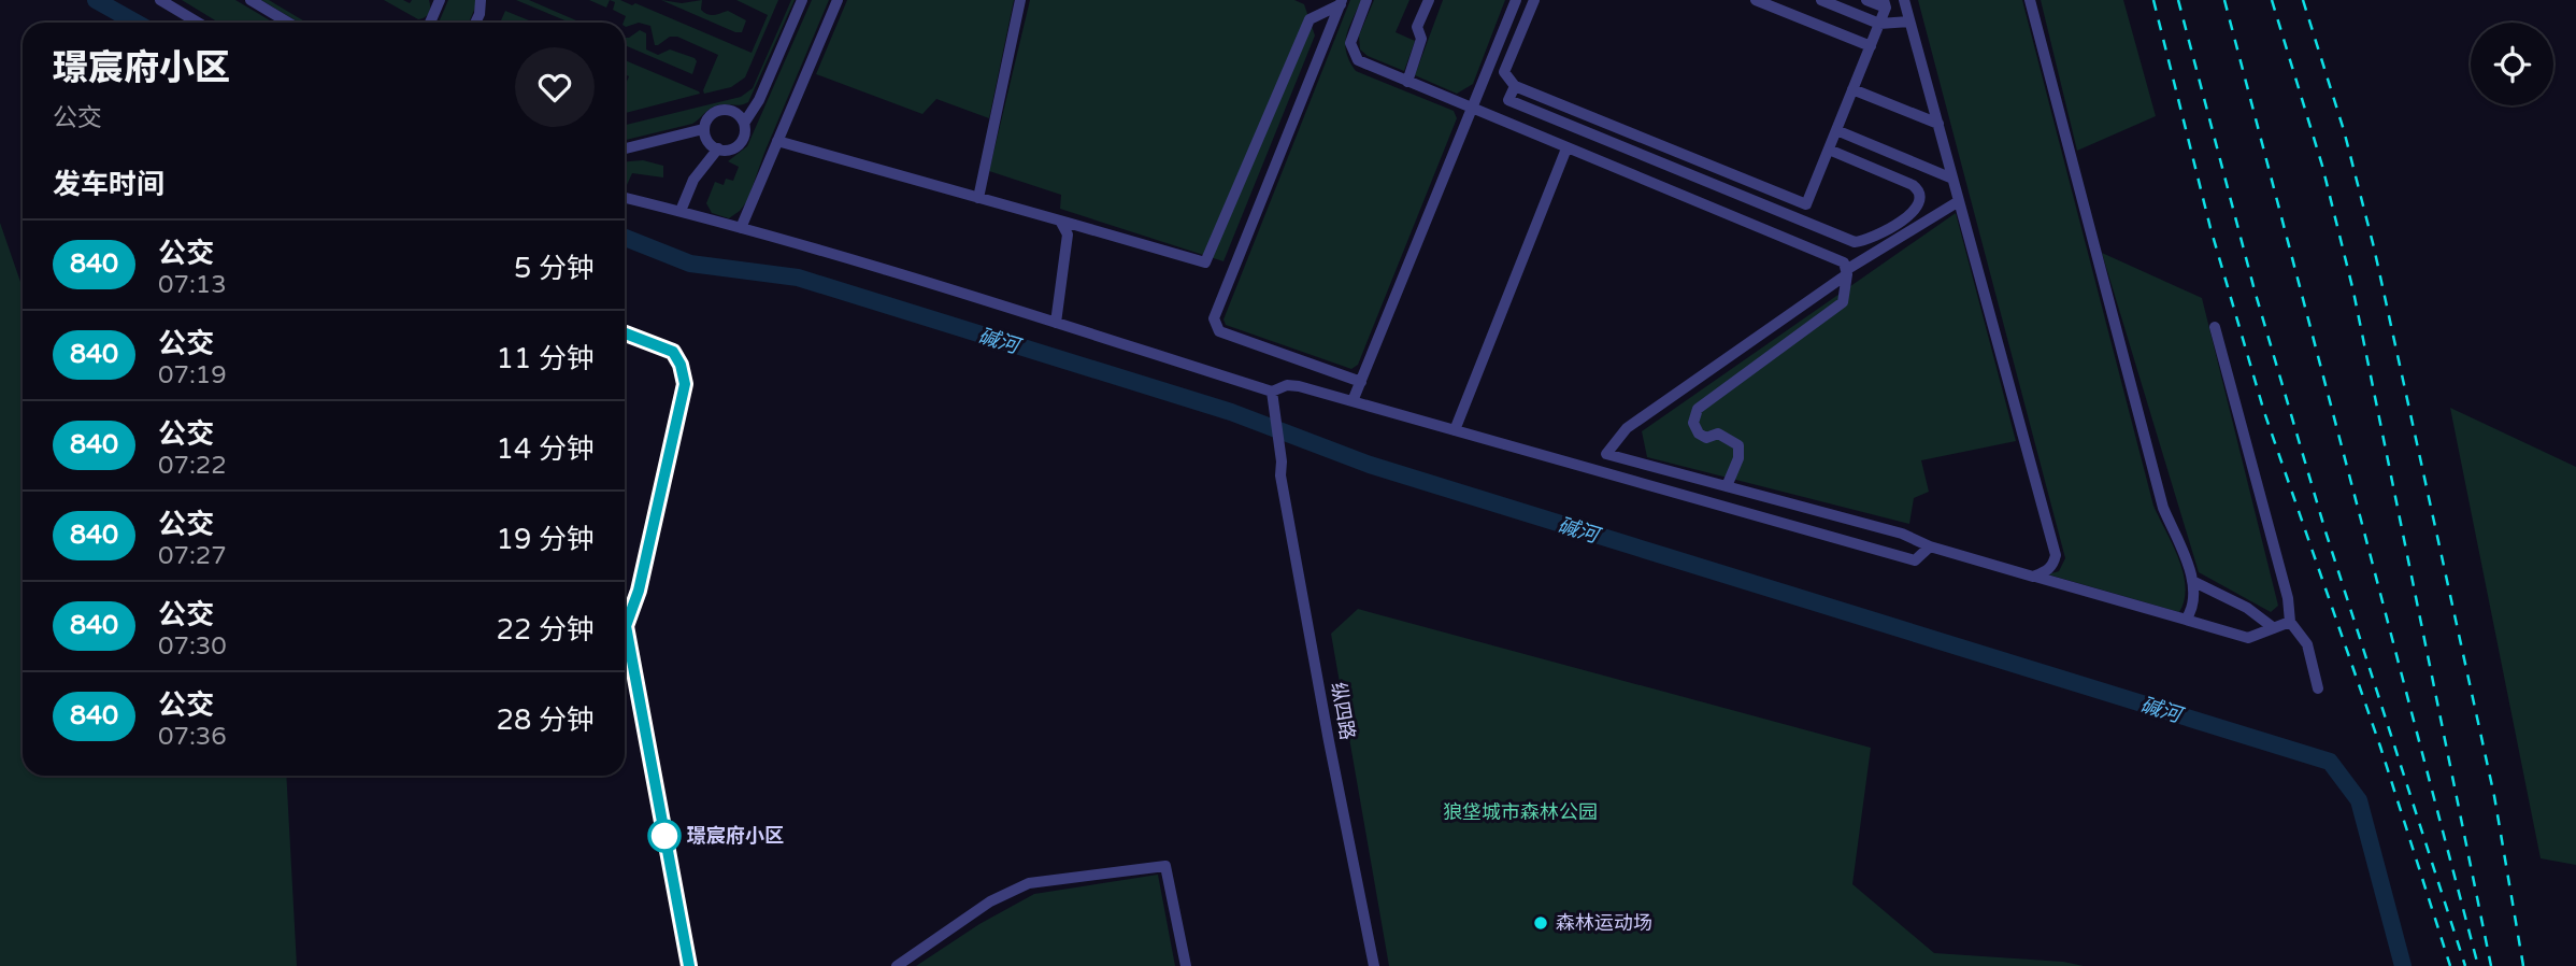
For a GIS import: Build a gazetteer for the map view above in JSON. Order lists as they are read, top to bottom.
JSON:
{
  "streets": {
    "street": ["纵四路"]
  },
  "water": ["碱河"],
  "parks": ["狼垡城市森林公园"],
  "places": ["璟宸府小区", "森林运动场"],
  "lines": ["bus line 840"],
  "page": {
    "heading": [
      ["璟宸府小区", "公交"],
      "发车时间"
    ],
    "list": [
      {
        "mark": "840",
        "name": "公交",
        "note": "07:13",
        "value": "5 分钟"
      },
      {
        "mark": "840",
        "name": "公交",
        "note": "07:19",
        "value": "11 分钟"
      },
      {
        "mark": "840",
        "name": "公交",
        "note": "07:22",
        "value": "14 分钟"
      },
      {
        "mark": "840",
        "name": "公交",
        "note": "07:27",
        "value": "19 分钟"
      },
      {
        "mark": "840",
        "name": "公交",
        "note": "07:30",
        "value": "22 分钟"
      },
      {
        "mark": "840",
        "name": "公交",
        "note": "07:36",
        "value": "28 分钟"
      }
    ]
  }
}
